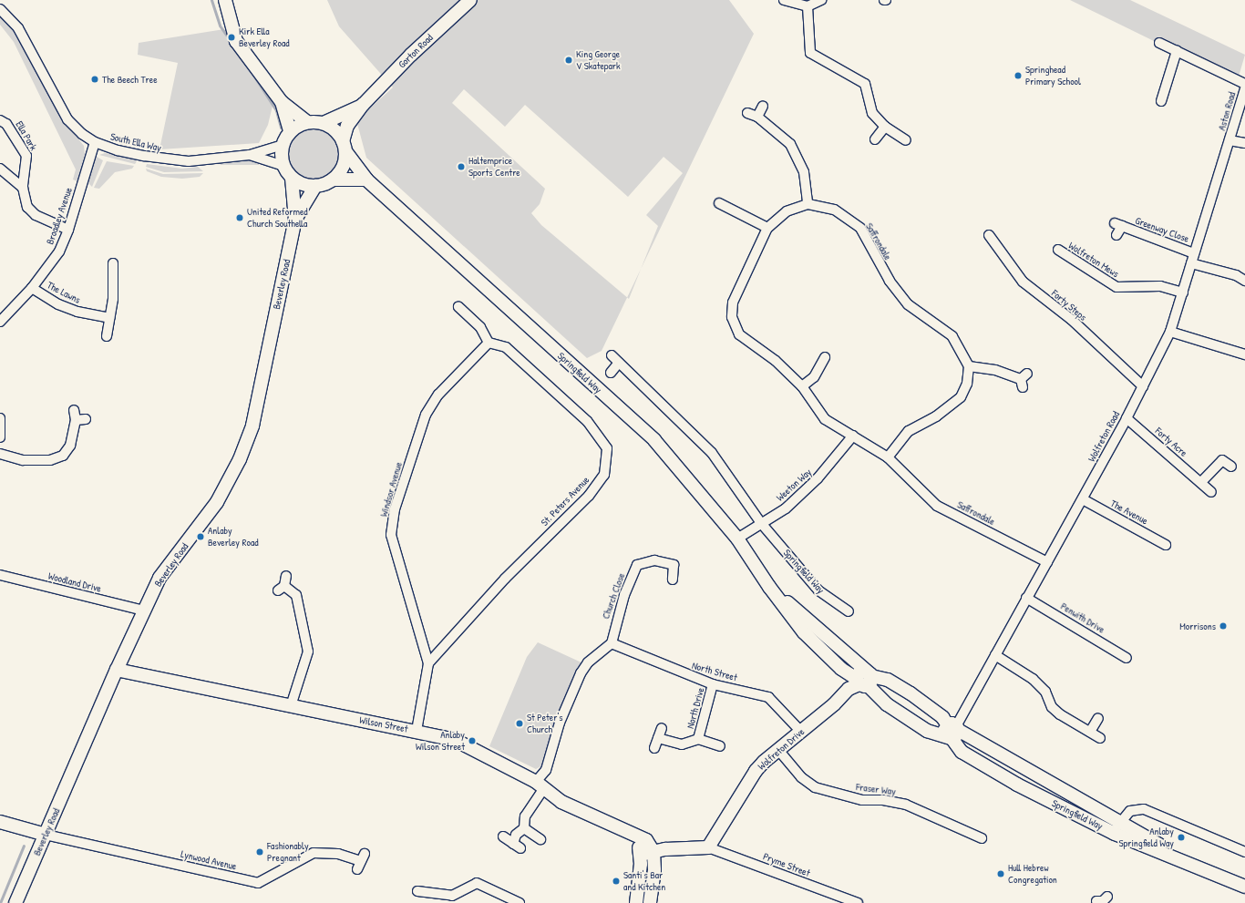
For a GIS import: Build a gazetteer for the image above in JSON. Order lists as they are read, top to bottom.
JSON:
{
  "streets": {
    "main road": [
      "Gorton Road",
      "Beverley Road",
      "Springfield Way",
      "Wilson Street",
      "Wolfreton Drive"
    ],
    "street": [
      "Aston Road",
      "Ella Park",
      "South Ella Way",
      "Broadley Avenue",
      "Greenway Close",
      "Saffrondale",
      "Wolfreton Mews",
      "The Lawns",
      "Forty Steps",
      "Wolfreton Road",
      "Forty Acre",
      "Weeton Way",
      "Windsor Avenue",
      "St. Peters Avenue",
      "The Avenue",
      "Woodland Drive",
      "Church Close",
      "Penwith Drive",
      "North Street",
      "North Drive",
      "Fraser Way",
      "Lynwood Avenue",
      "Pryme Street"
    ]
  },
  "crossings": [
    ["Gorton Road", "South Ella Way"],
    ["Gorton Road", "Beverley Road"],
    ["Gorton Road", "Springfield Way"],
    ["Aston Road", "Wolfreton Road"],
    ["Ella Park", "Broadley Avenue"],
    ["South Ella Way", "Broadley Avenue"],
    ["South Ella Way", "Beverley Road"],
    ["South Ella Way", "Springfield Way"],
    ["Broadley Avenue", "The Lawns"],
    ["Greenway Close", "Wolfreton Road"],
    ["Saffrondale", "Wolfreton Road"],
    ["Saffrondale", "Weeton Way"],
    ["Wolfreton Mews", "Wolfreton Road"],
    ["Beverley Road", "Springfield Way"],
    ["Beverley Road", "Woodland Drive"],
    ["Beverley Road", "Wilson Street"],
    ["Beverley Road", "Lynwood Avenue"],
    ["Forty Steps", "Wolfreton Road"],
    ["Springfield Way", "Wolfreton Road"],
    ["Springfield Way", "Weeton Way"],
    ["Springfield Way", "Wolfreton Drive"],
    ["Wolfreton Road", "Forty Acre"],
    ["Wolfreton Road", "The Avenue"],
    ["Wolfreton Road", "Penwith Drive"],
    ["Windsor Avenue", "St. Peters Avenue"],
    ["Windsor Avenue", "Wilson Street"],
    ["Church Close", "North Street"],
    ["North Street", "North Drive"],
    ["North Street", "Wolfreton Drive"],
    ["Wolfreton Drive", "Fraser Way"],
    ["Wolfreton Drive", "Pryme Street"]
  ],
  "places": [
    "Kirk Ella Beverley Road",
    "King George V Skatepark",
    "Springhead Primary School",
    "The Beech Tree",
    "Haltemprice Sports Centre",
    "United Reformed Church Southella",
    "Anlaby Beverley Road",
    "Morrisons",
    "St Peter's Church",
    "Anlaby Wilson Street",
    "Anlaby Springfield Way",
    "Fashionably Pregnant",
    "Hull Hebrew Congregation",
    "Santi's Bar and Kitchen"
  ]
}
